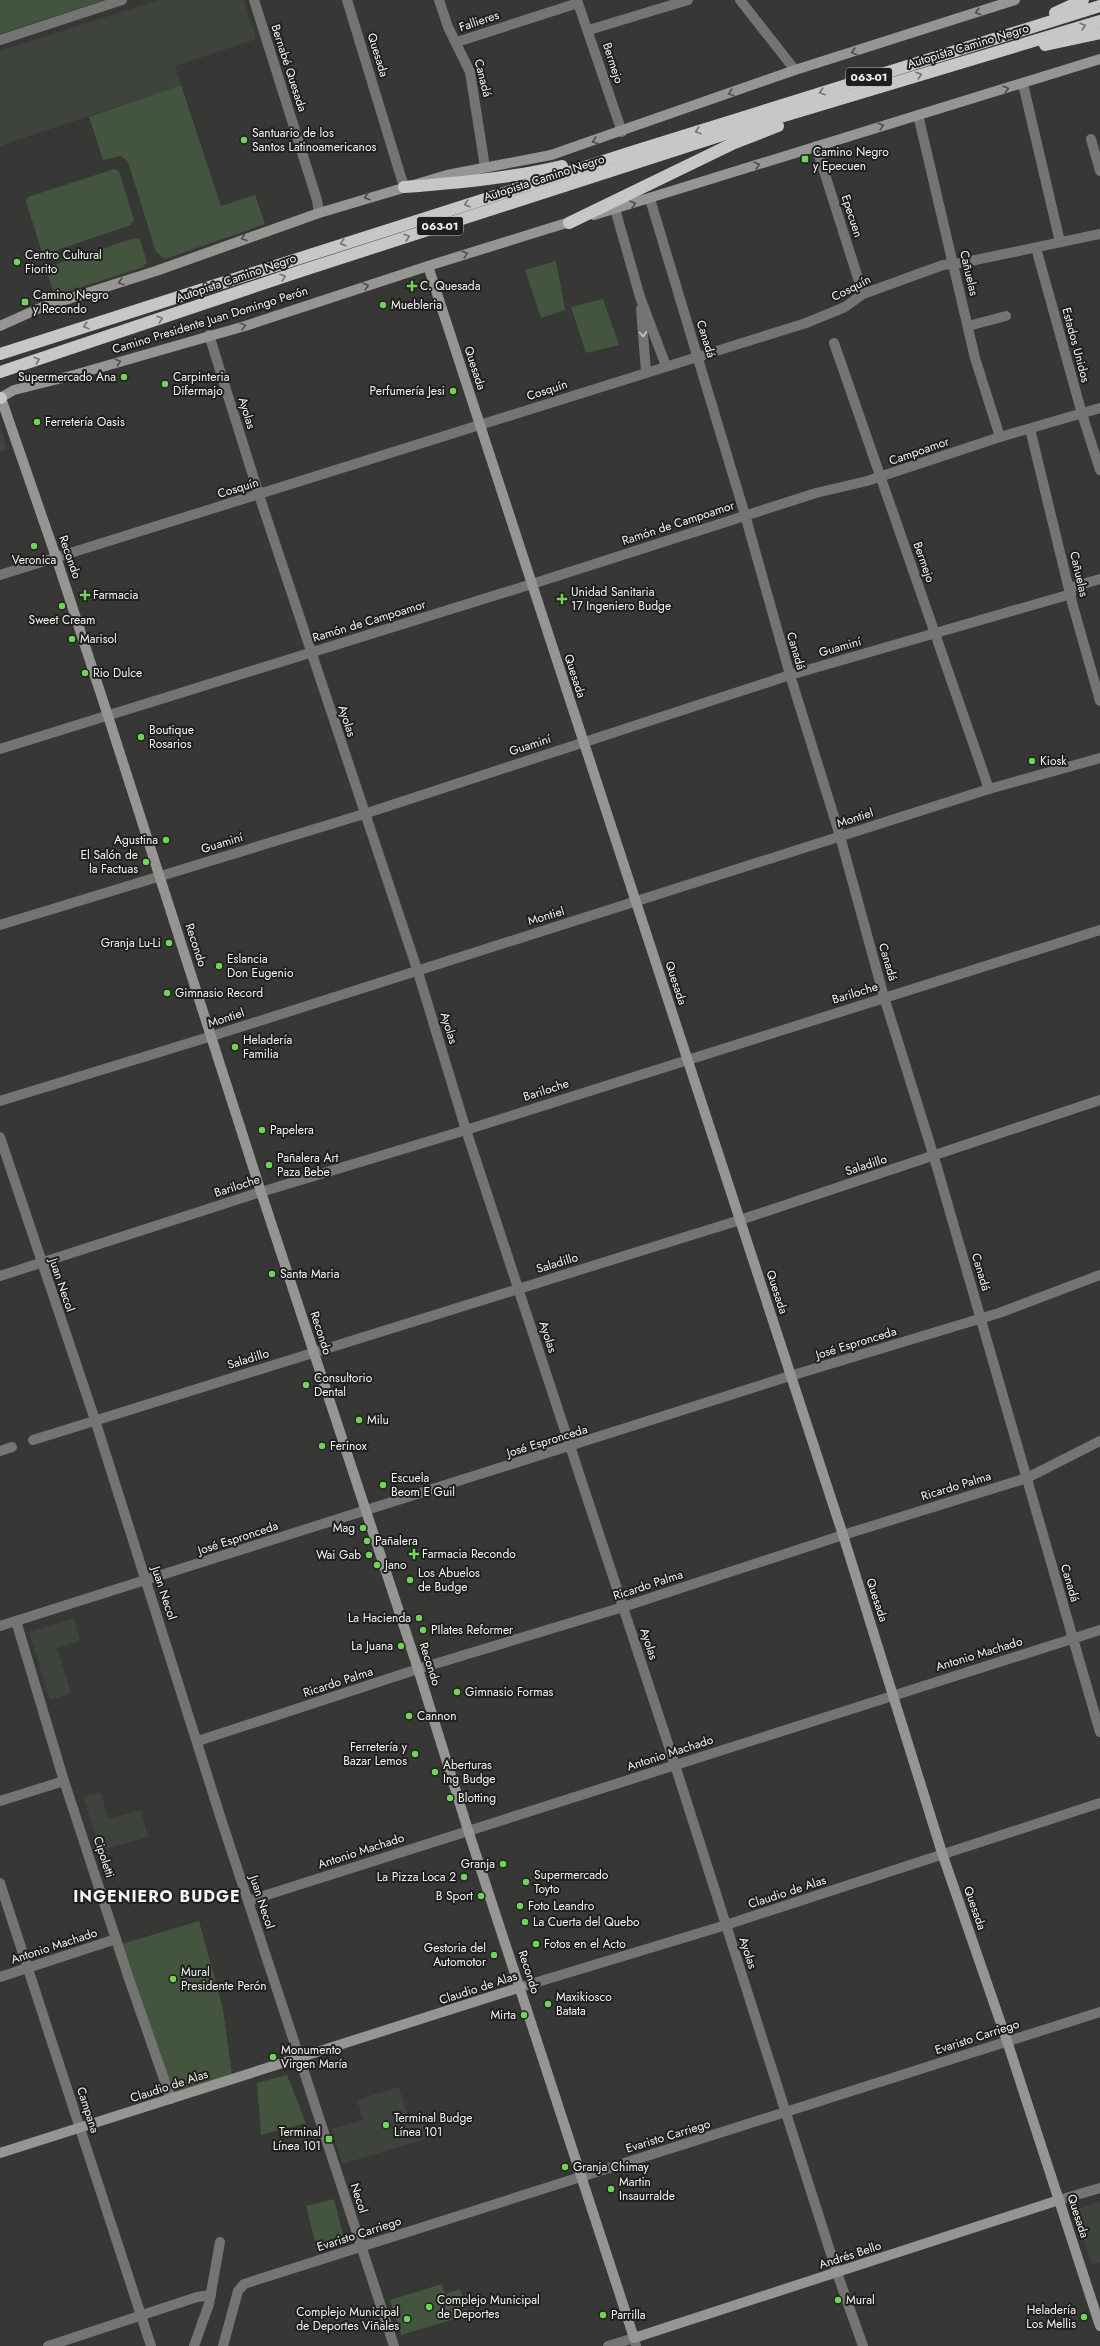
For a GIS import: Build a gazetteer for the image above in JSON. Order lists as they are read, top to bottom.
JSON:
{
  "streets": {
    "highway": ["Autopista Camino Negro", "063-01"],
    "street": [
      "Fallieres",
      "Quesada",
      "Bermejo",
      "Bernabé Quesada",
      "Canadá",
      "Epecuen",
      "Cañuelas",
      "Cosquín",
      "Camino Presidente Juan Domingo Perón",
      "Estados Unidos",
      "Ayolas",
      "Campoamor",
      "Ramón de Campoamor",
      "Recondo",
      "Guaminí",
      "Montiel",
      "Bariloche",
      "Saladillo",
      "Juan Necol",
      "José Espronceda",
      "Ricardo Palma",
      "Antonio Machado",
      "Cipoletti",
      "Claudio de Alas",
      "Evaristo Carriego",
      "Campana",
      "Necol",
      "Andrés Bello"
    ]
  },
  "crossings": [
    ["Fallieres", "Bermejo"],
    ["Fallieres", "Canadá"],
    ["Quesada", "Cosquín"],
    ["Quesada", "Camino Presidente Juan Domingo Perón"],
    ["Quesada", "Ramón de Campoamor"],
    ["Quesada", "Guaminí"],
    ["Quesada", "Montiel"],
    ["Quesada", "Bariloche"],
    ["Quesada", "Saladillo"],
    ["Quesada", "José Espronceda"],
    ["Quesada", "Ricardo Palma"],
    ["Quesada", "Antonio Machado"],
    ["Quesada", "Claudio de Alas"],
    ["Quesada", "Evaristo Carriego"],
    ["Quesada", "Andrés Bello"],
    ["Bermejo", "Campoamor"],
    ["Bermejo", "Guaminí"],
    ["Bermejo", "Montiel"],
    ["Canadá", "Cosquín"],
    ["Canadá", "Camino Presidente Juan Domingo Perón"],
    ["Canadá", "Campoamor"],
    ["Canadá", "Ramón de Campoamor"],
    ["Canadá", "Guaminí"],
    ["Canadá", "Montiel"],
    ["Canadá", "Bariloche"],
    ["Canadá", "Saladillo"],
    ["Canadá", "José Espronceda"],
    ["Canadá", "Ricardo Palma"],
    ["Canadá", "Antonio Machado"],
    ["Epecuen", "Cosquín"],
    ["Epecuen", "Camino Presidente Juan Domingo Perón"],
    ["Cañuelas", "Cosquín"],
    ["Cañuelas", "Camino Presidente Juan Domingo Perón"],
    ["Cañuelas", "Campoamor"],
    ["Cañuelas", "Guaminí"],
    ["Cosquín", "Estados Unidos"],
    ["Cosquín", "Ayolas"],
    ["Cosquín", "Recondo"],
    ["Camino Presidente Juan Domingo Perón", "Ayolas"],
    ["Camino Presidente Juan Domingo Perón", "Recondo"],
    ["Estados Unidos", "Campoamor"],
    ["Ayolas", "Ramón de Campoamor"],
    ["Ayolas", "Guaminí"],
    ["Ayolas", "Montiel"],
    ["Ayolas", "Bariloche"],
    ["Ayolas", "Saladillo"],
    ["Ayolas", "José Espronceda"],
    ["Ayolas", "Ricardo Palma"],
    ["Ayolas", "Antonio Machado"],
    ["Ayolas", "Claudio de Alas"],
    ["Ayolas", "Evaristo Carriego"],
    ["Ayolas", "Andrés Bello"],
    ["Campoamor", "Ramón de Campoamor"],
    ["Ramón de Campoamor", "Recondo"],
    ["Recondo", "Guaminí"],
    ["Recondo", "Montiel"],
    ["Recondo", "Bariloche"],
    ["Recondo", "Saladillo"],
    ["Recondo", "José Espronceda"],
    ["Recondo", "Ricardo Palma"],
    ["Recondo", "Antonio Machado"],
    ["Recondo", "Claudio de Alas"],
    ["Recondo", "Evaristo Carriego"],
    ["Recondo", "Andrés Bello"],
    ["Bariloche", "Juan Necol"],
    ["Saladillo", "Juan Necol"],
    ["Juan Necol", "José Espronceda"],
    ["Juan Necol", "Ricardo Palma"],
    ["Juan Necol", "Antonio Machado"],
    ["Juan Necol", "Claudio de Alas"],
    ["Juan Necol", "Necol"],
    ["José Espronceda", "Cipoletti"],
    ["Antonio Machado", "Cipoletti"],
    ["Antonio Machado", "Campana"],
    ["Cipoletti", "Claudio de Alas"],
    ["Claudio de Alas", "Campana"],
    ["Claudio de Alas", "Necol"],
    ["Evaristo Carriego", "Necol"]
  ],
  "districts": ["INGENIERO BUDGE"],
  "places": {
    "other": [
      "Santuario de los Santos Latinoamericanos",
      "Centro Cultural Fiorito",
      "Muebleria",
      "Supermercado Ana",
      "Carpinteria Difermajo",
      "Perfumería Jesi",
      "Ferretería Oasis",
      "Veronica",
      "Sweet Cream",
      "Marisol",
      "Rio Dulce",
      "Boutique Rosarios",
      "Kiosk",
      "Agustina",
      "El Salón de la Factuas",
      "Granja Lu-Li",
      "Eslancia Don Eugenio",
      "Gimnasio Record",
      "Heladería Familia",
      "Papelera",
      "Pañalera Art Paza Bebe",
      "Santa Maria",
      "Consultorio Dental",
      "Milu",
      "Ferinox",
      "Escuela Beom E Guil",
      "Mag",
      "Pañalera",
      "Wai Gab",
      "Jano",
      "Los Abuelos de Budge",
      "La Hacienda",
      "PIlates Reformer",
      "La Juana",
      "Gimnasio Formas",
      "Cannon",
      "Ferretería y Bazar Lemos",
      "Aberturas Ing Budge",
      "Blotting",
      "Granja",
      "La Pizza Loca 2",
      "Supermercado Toyto",
      "B Sport",
      "Foto Leandro",
      "La Cuerta del Quebo",
      "Fotos en el Acto",
      "Gestoria del Automotor",
      "Mural Presidente Perón",
      "Maxikiosco Batata",
      "Mirta",
      "Monumento Virgen María",
      "Terminal Budge Línea 101",
      "Granja Chimay",
      "Martin Insaurralde",
      "Mural",
      "Complejo Municipal de Deportes",
      "Parrilla",
      "Heladería Los Mellis",
      "Complejo Municipal de Deportes Viñales"
    ],
    "transit": ["Camino Negro y Epecuen", "Camino Negro y Recondo", "Terminal Línea 101"],
    "health": [
      "C. Quesada",
      "Farmacia",
      "Unidad Sanitaria 17 Ingeniero Budge",
      "Farmacia Recondo"
    ]
  }
}
